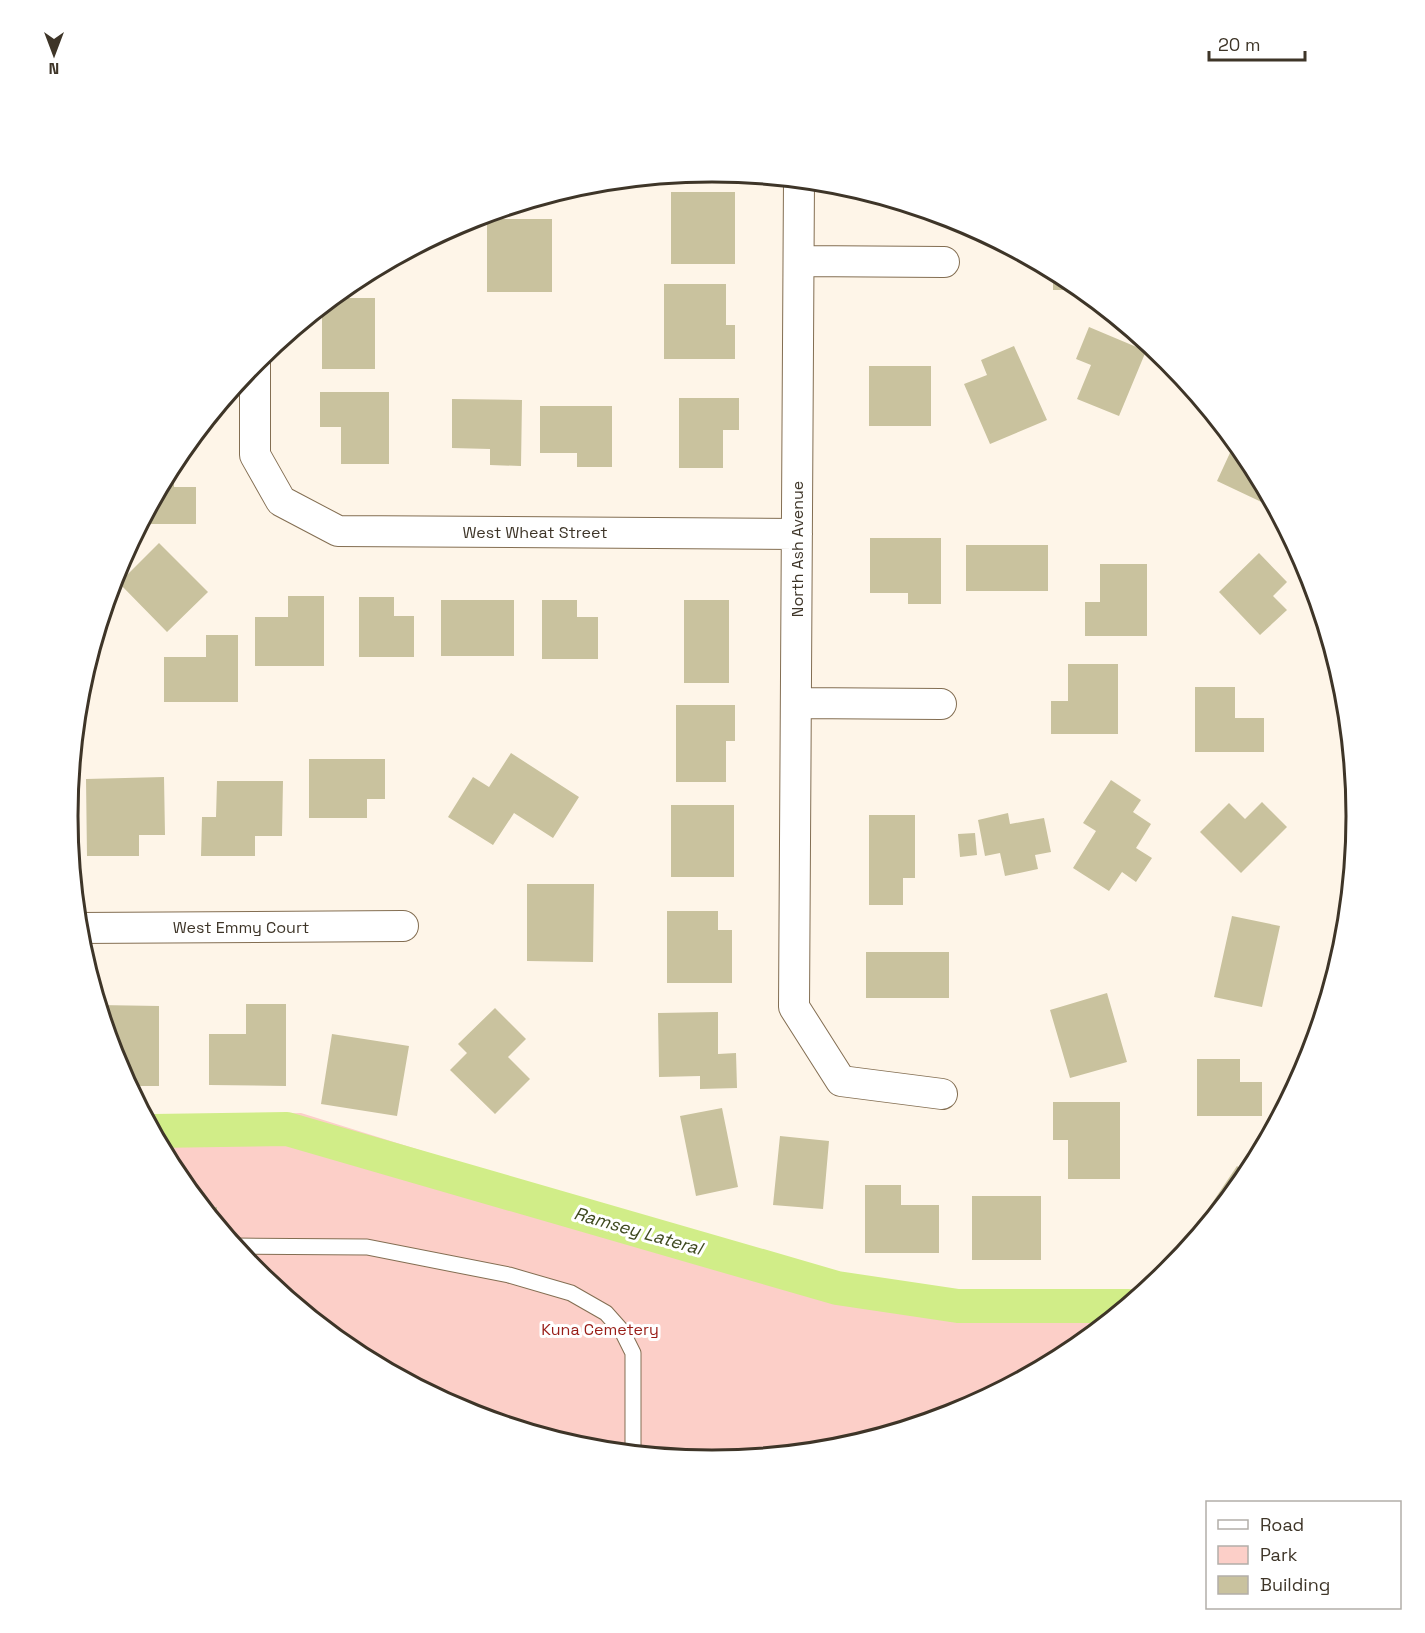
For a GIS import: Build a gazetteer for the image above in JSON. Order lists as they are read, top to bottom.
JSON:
{
  "streets": {
    "street": ["West Wheat Street", "North Ash Avenue", "West Emmy Court"]
  },
  "crossings": [
    ["West Wheat Street", "North Ash Avenue"]
  ],
  "water": ["Ramsey Lateral"],
  "parks": ["Kuna Cemetery"],
  "legend": ["Road", "Park", "Building"],
  "scale_bar": "20 m",
  "north": "bottom"
}
